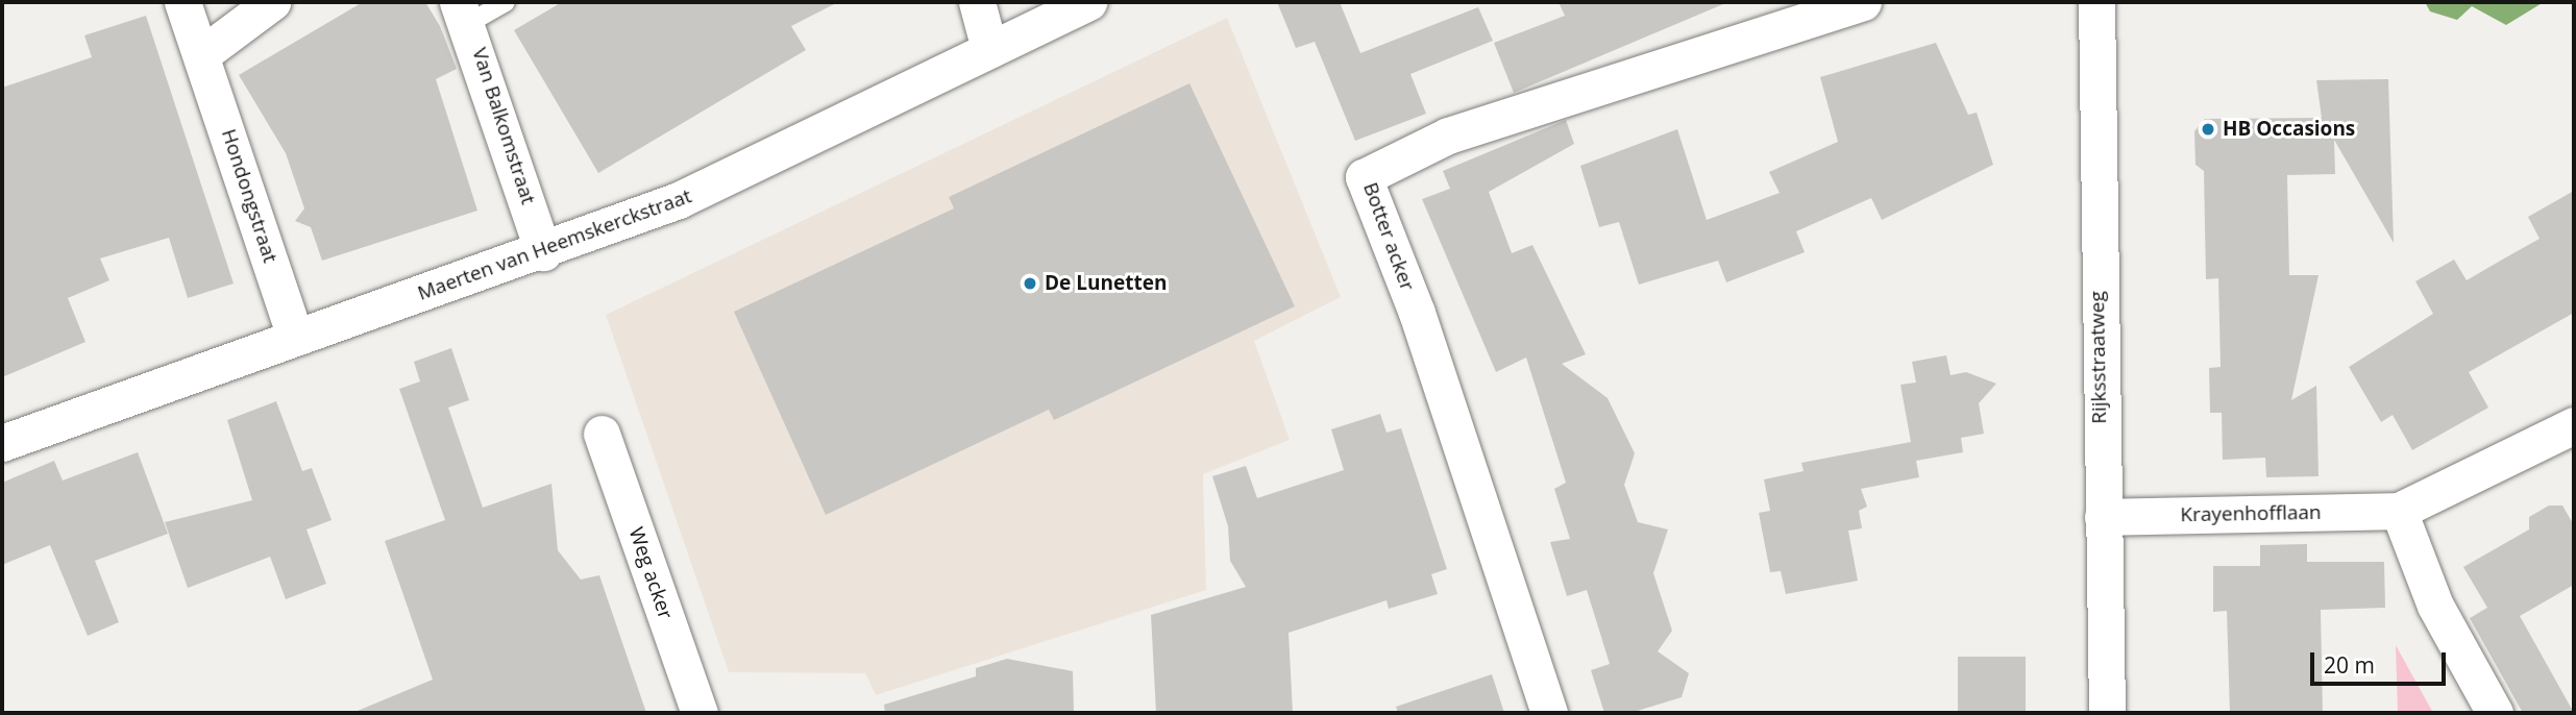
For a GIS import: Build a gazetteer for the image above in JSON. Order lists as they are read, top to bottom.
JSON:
{
  "streets": {
    "street": [
      "Van Balkomstraat",
      "Hondongstraat",
      "Botter acker",
      "Maerten van Heemskerckstraat",
      "Rijksstraatweg",
      "Krayenhofflaan",
      "Weg acker"
    ]
  },
  "crossings": [
    ["Van Balkomstraat", "Maerten van Heemskerckstraat"],
    ["Hondongstraat", "Maerten van Heemskerckstraat"],
    ["Rijksstraatweg", "Krayenhofflaan"]
  ],
  "places": ["HB Occasions", "De Lunetten"],
  "scale_bar": "20 m"
}
